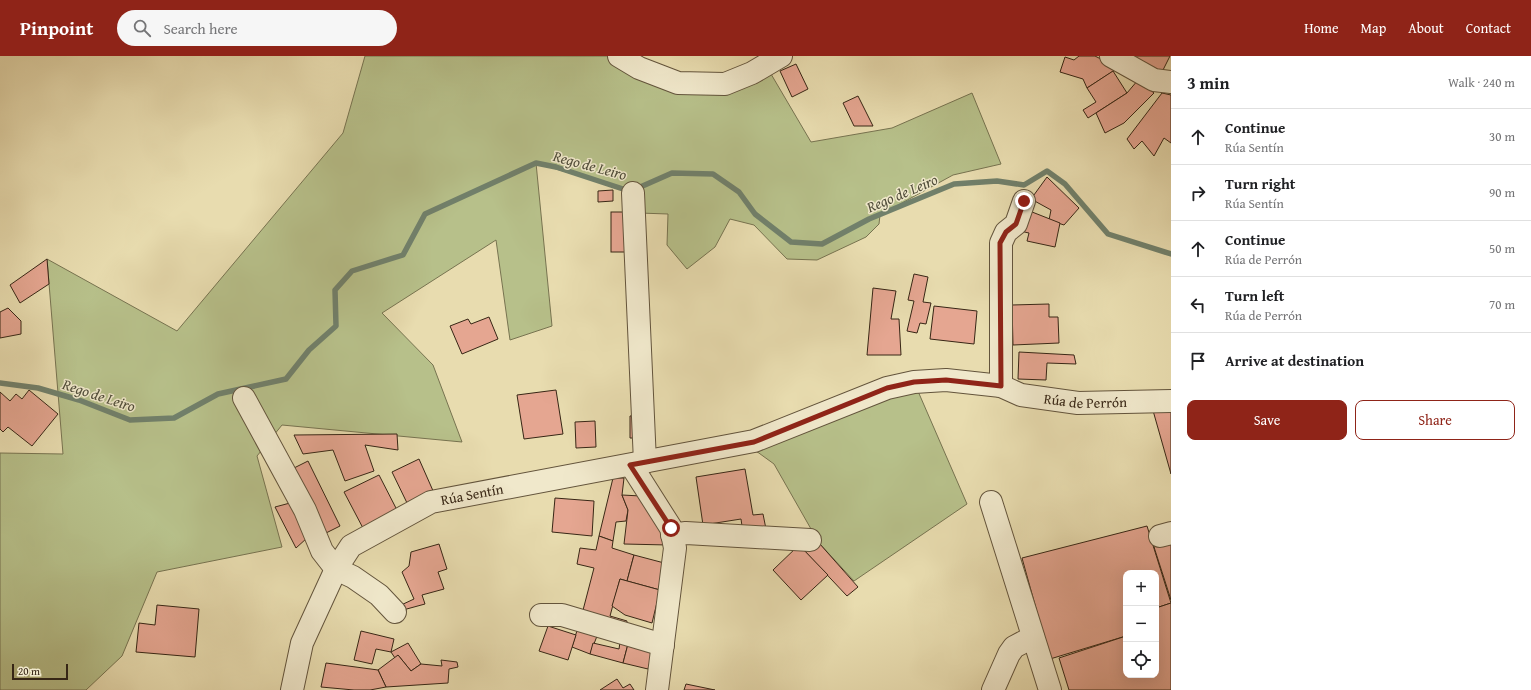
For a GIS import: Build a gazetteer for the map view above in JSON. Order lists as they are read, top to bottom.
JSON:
{
  "streets": {
    "street": ["Rúa de Perrón", "Rúa Sentín"]
  },
  "crossings": [
    ["Rúa de Perrón", "Rúa Sentín"]
  ],
  "water": ["Rego de Leiro"],
  "scale_bar": "20 m",
  "page": {
    "header": "Pinpoint",
    "search": "Search here",
    "nav": [
      "Home",
      "Map",
      "About",
      "Contact"
    ],
    "heading": ["3 min", "Walk · 240 m"],
    "list": [
      ["Continue", "Rúa Sentín", "30 m"],
      ["Turn right", "Rúa Sentín", "90 m"],
      ["Continue", "Rúa de Perrón", "50 m"],
      ["Turn left", "Rúa de Perrón", "70 m"],
      "Arrive at destination"
    ],
    "buttons": ["Save", "Share"],
    "map_buttons": ["+", "−"],
    "scale": "20 m"
  }
}
